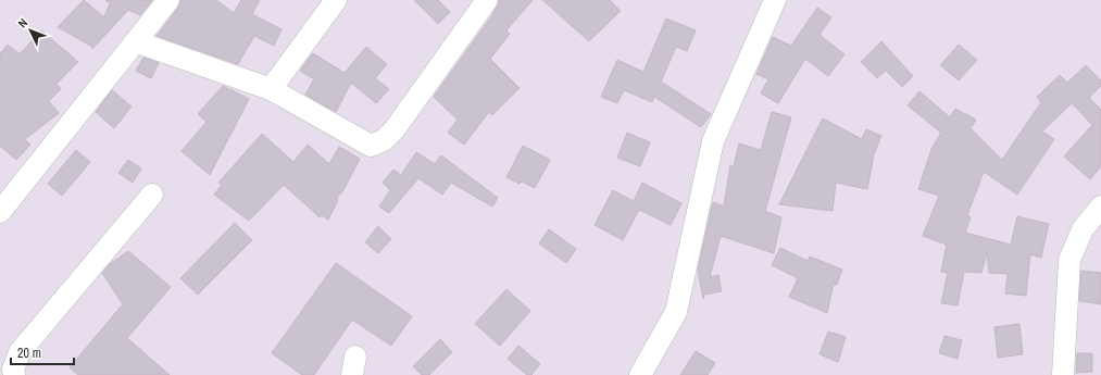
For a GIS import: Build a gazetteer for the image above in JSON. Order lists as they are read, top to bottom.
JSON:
{
  "scale_bar": "20 m",
  "north": "top left"
}
